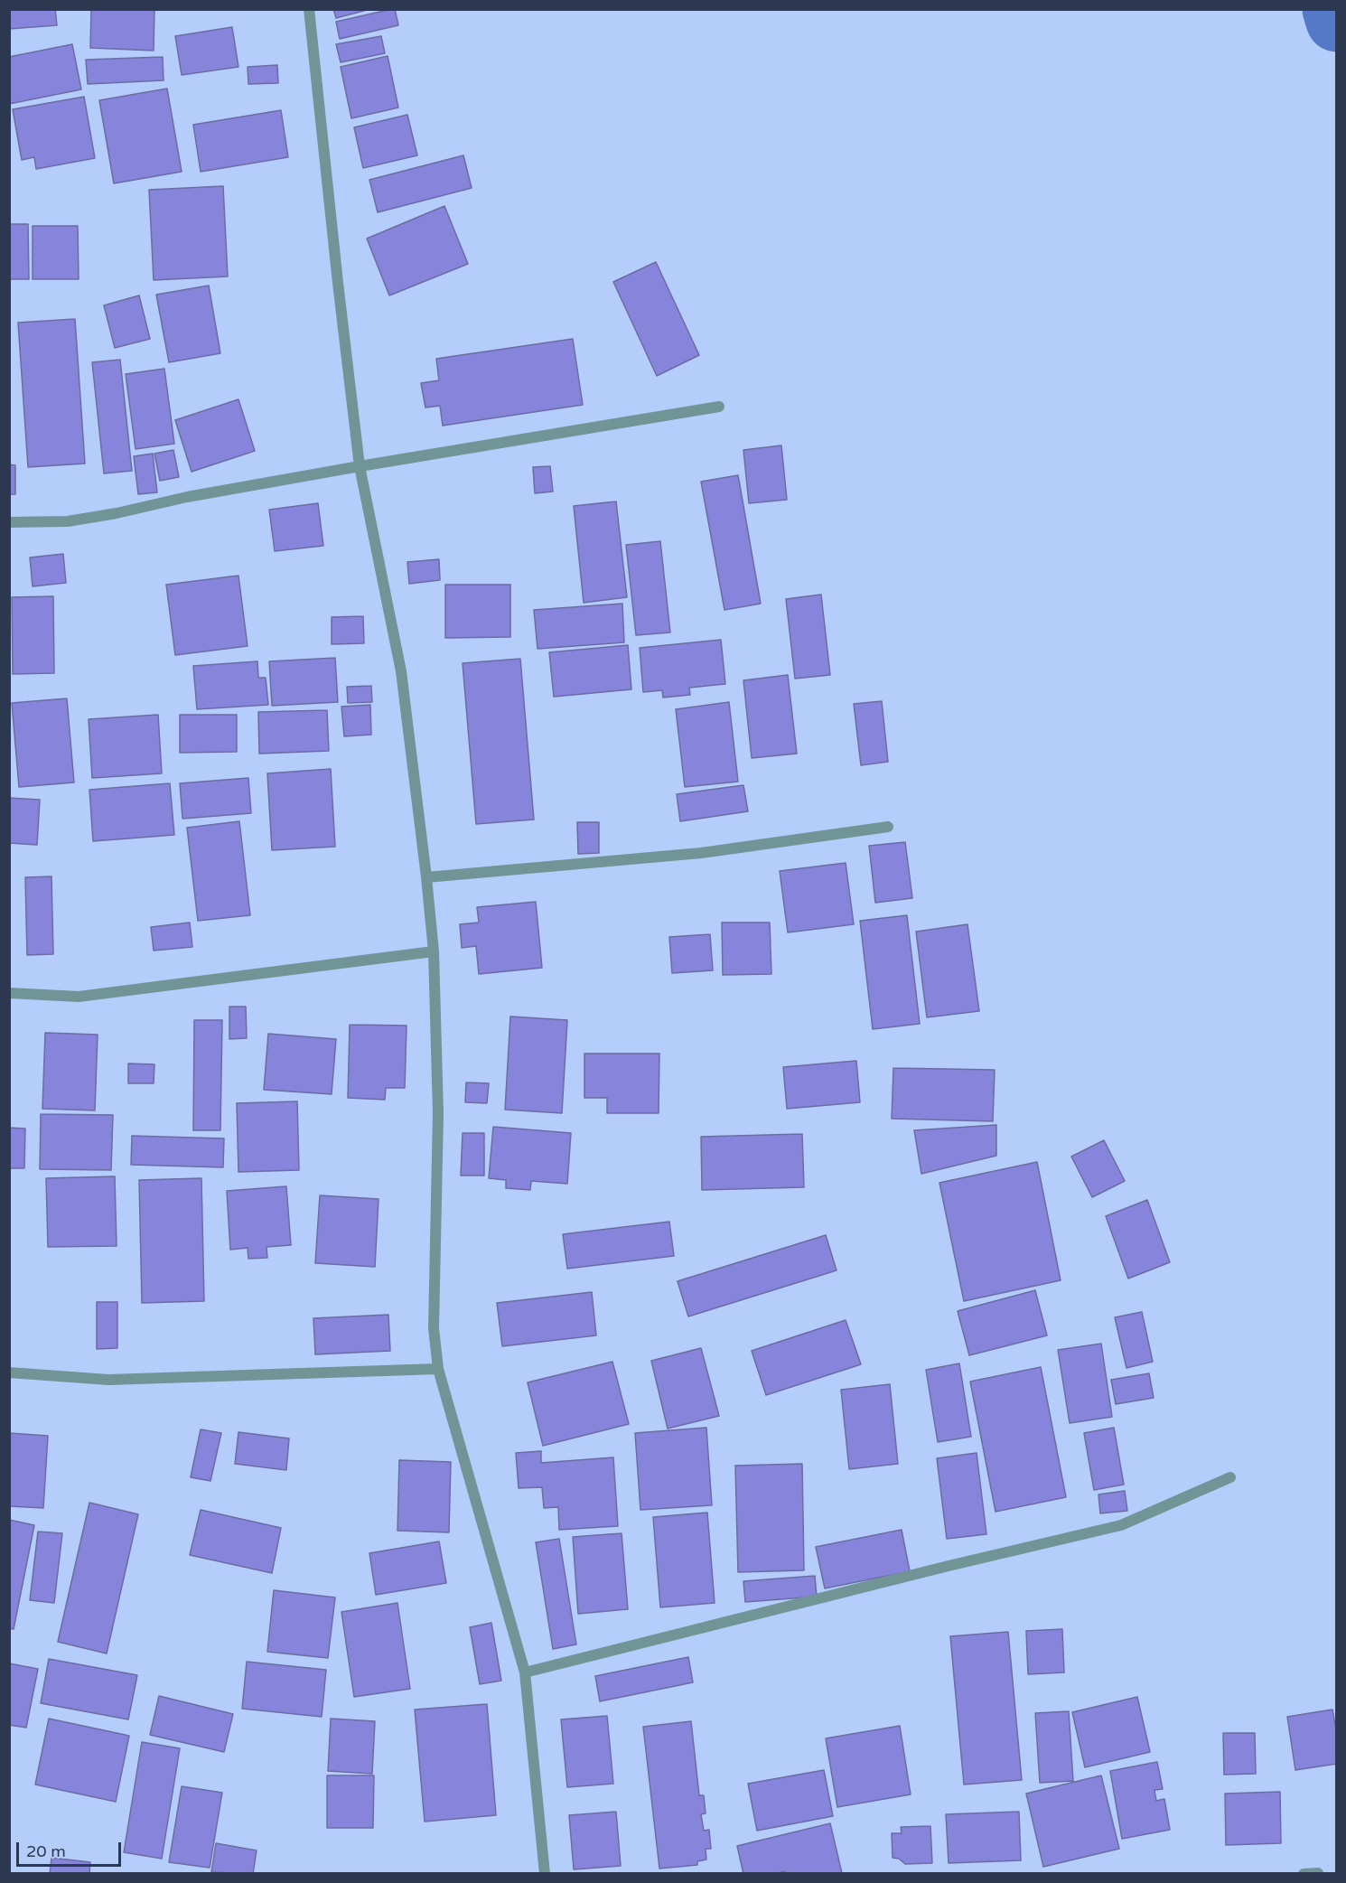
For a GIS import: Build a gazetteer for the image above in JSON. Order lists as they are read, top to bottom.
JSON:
{
  "scale_bar": "20 m"
}
